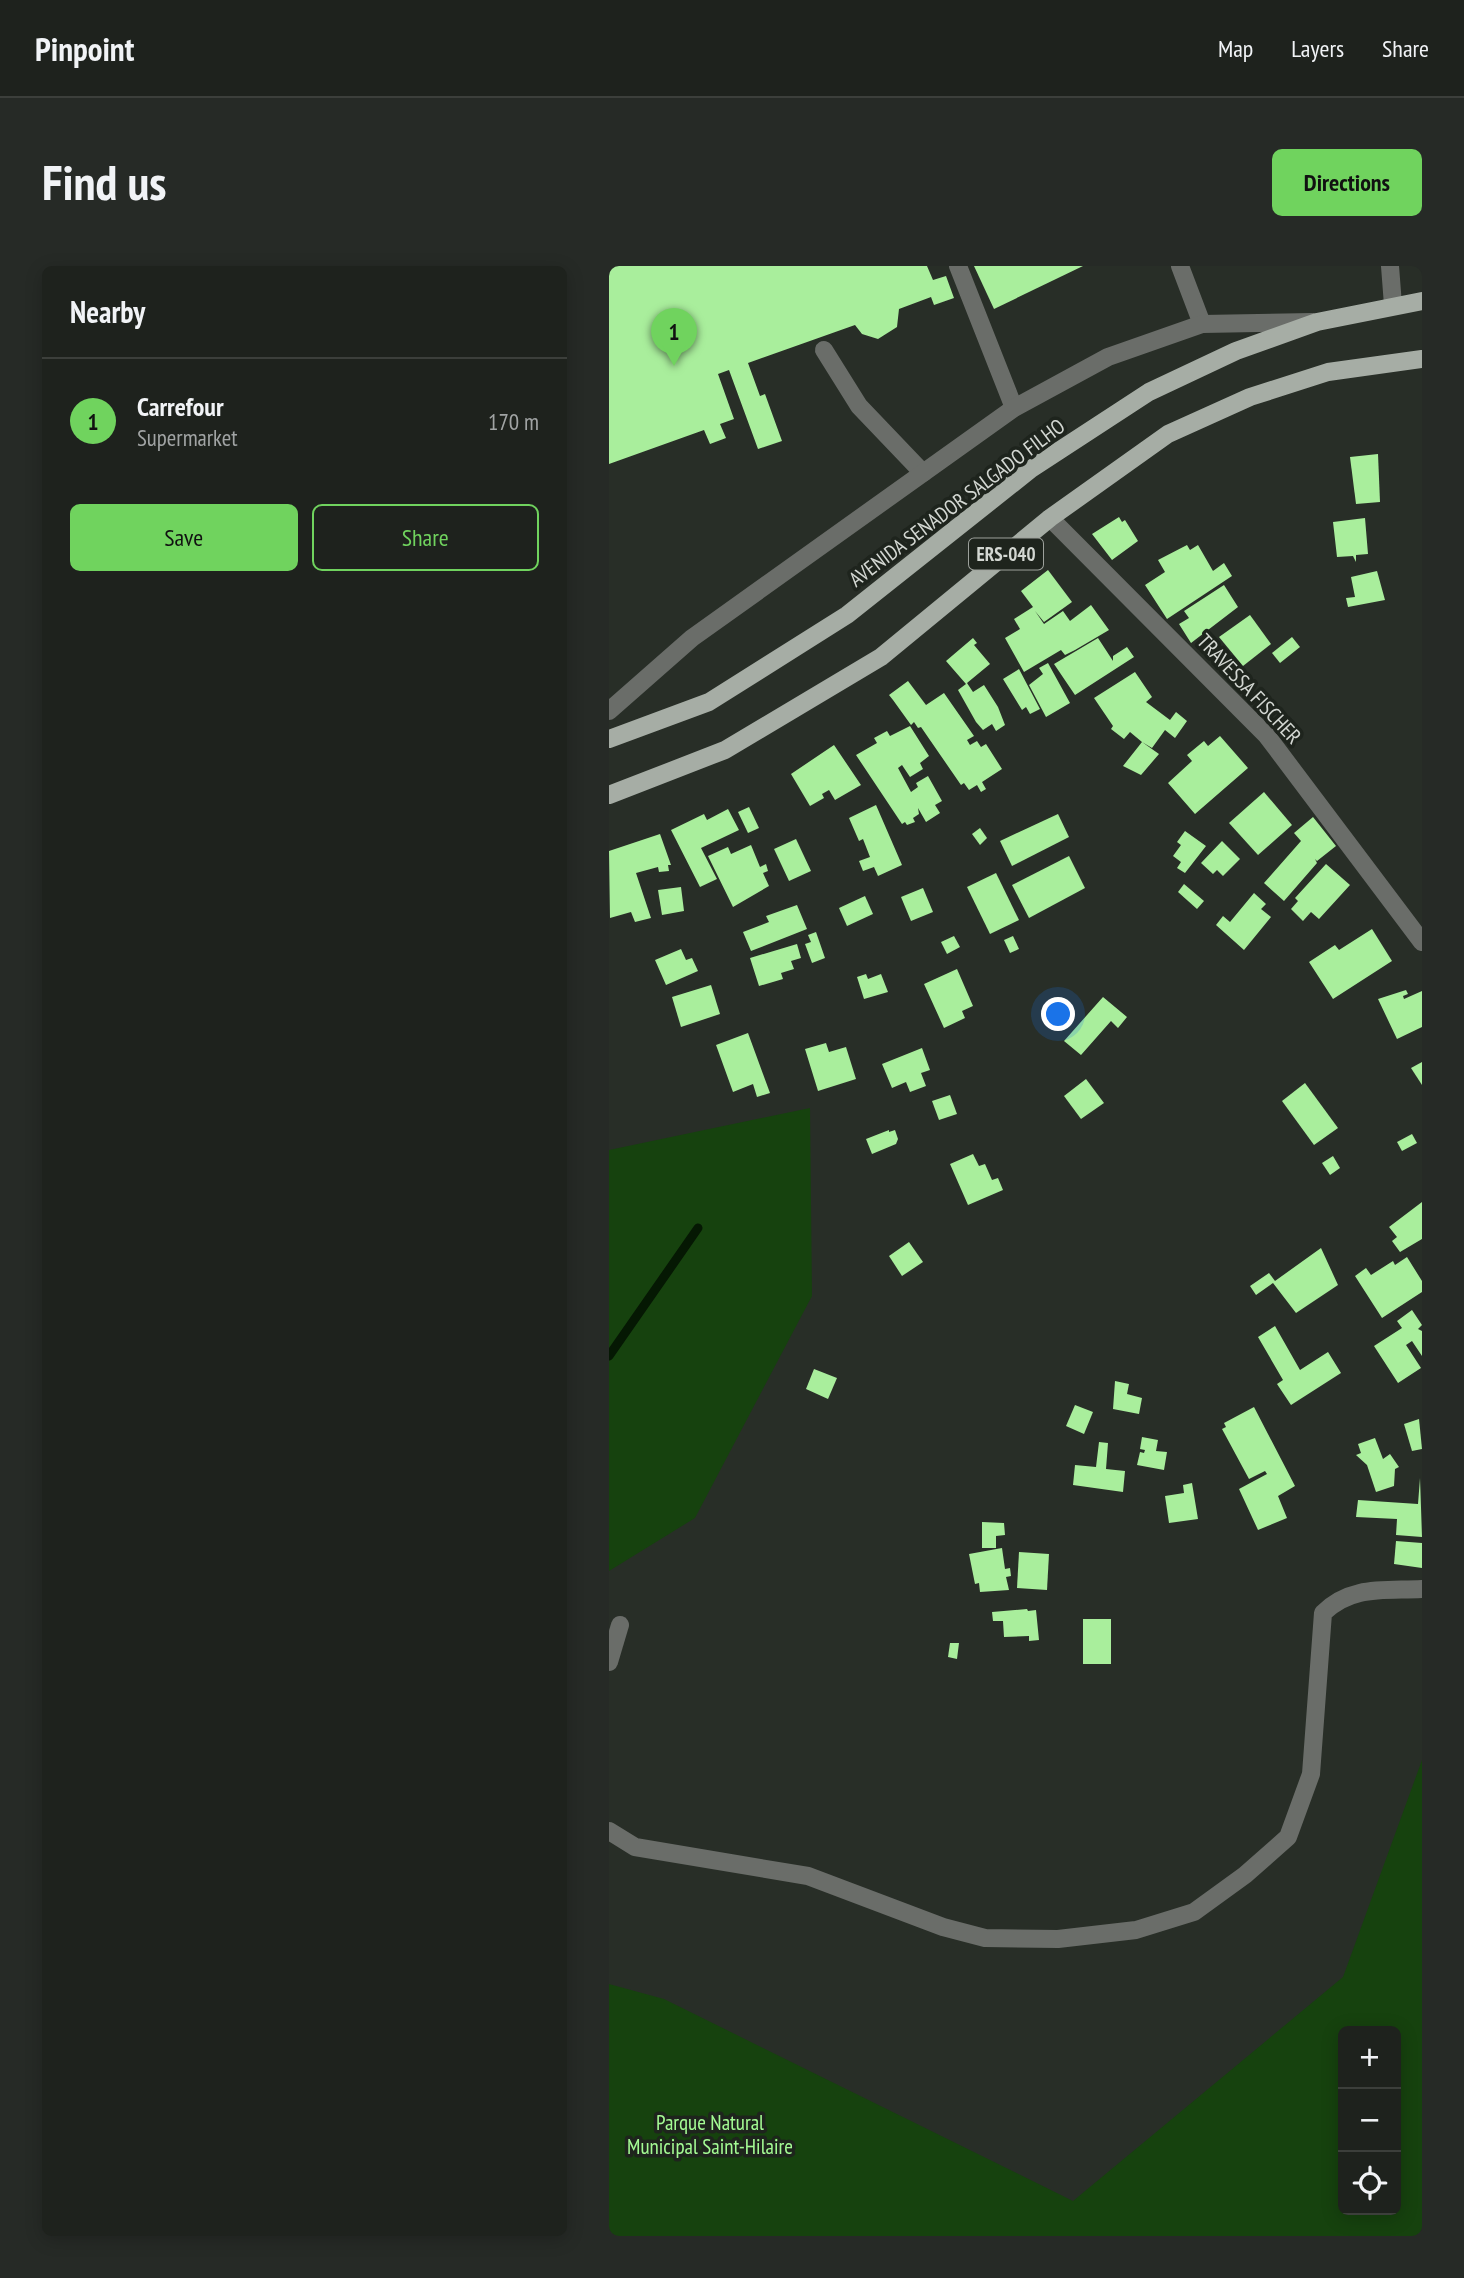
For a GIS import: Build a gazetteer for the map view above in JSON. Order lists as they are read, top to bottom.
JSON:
{
  "streets": {
    "main road": ["AVENIDA SENADOR SALGADO FILHO", "ERS-040"],
    "street": ["TRAVESSA FISCHER"]
  },
  "crossings": [
    ["ERS-040", "TRAVESSA FISCHER"]
  ],
  "parks": ["Parque Natural Municipal Saint-Hilaire"],
  "page": {
    "header": "Pinpoint",
    "nav": ["Map", "Layers", "Share"],
    "buttons": [
      "Directions",
      ["Save", "Share"]
    ],
    "title": "Find us",
    "heading": "Nearby",
    "pins": "1",
    "list": [
      {
        "mark": "1",
        "name": "Carrefour",
        "note": "Supermarket",
        "value": "170 m"
      }
    ],
    "map_buttons": ["+", "−"]
  }
}
